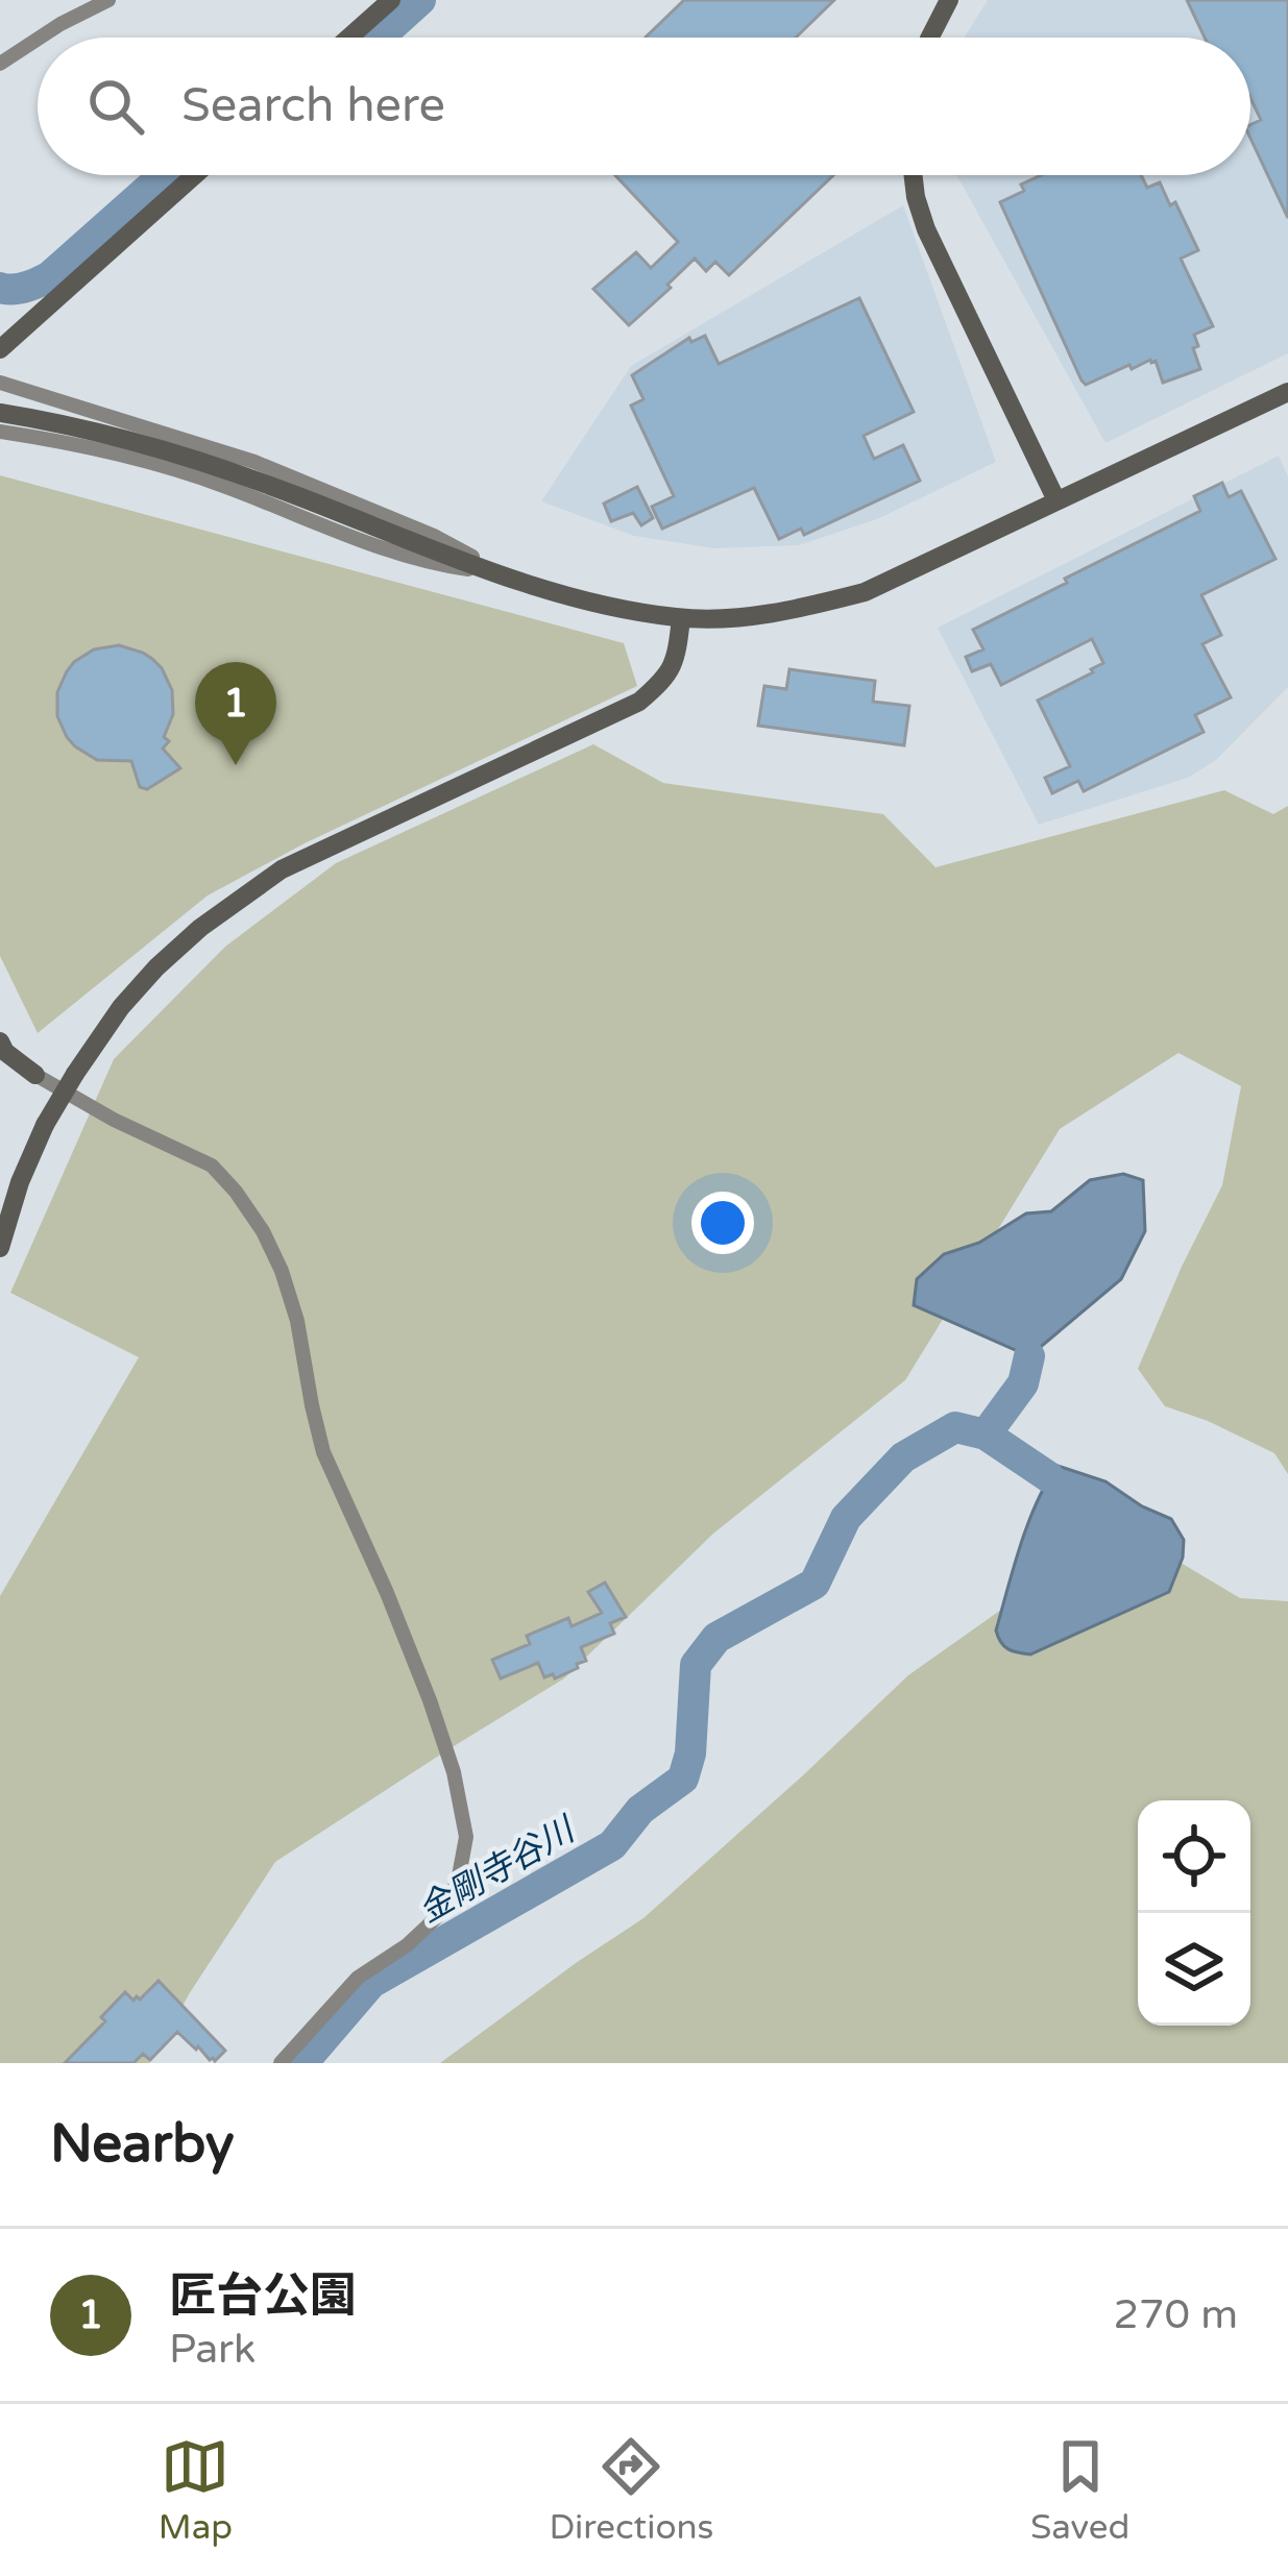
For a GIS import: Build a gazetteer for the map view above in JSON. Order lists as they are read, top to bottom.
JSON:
{
  "water": ["金剛寺谷川"],
  "page": {
    "search": "Search here",
    "pins": "1",
    "heading": "Nearby",
    "list": [
      {
        "mark": "1",
        "name": "匠台公園",
        "note": "Park",
        "value": "270 m"
      }
    ],
    "nav": ["Map", "Directions", "Saved"]
  }
}
